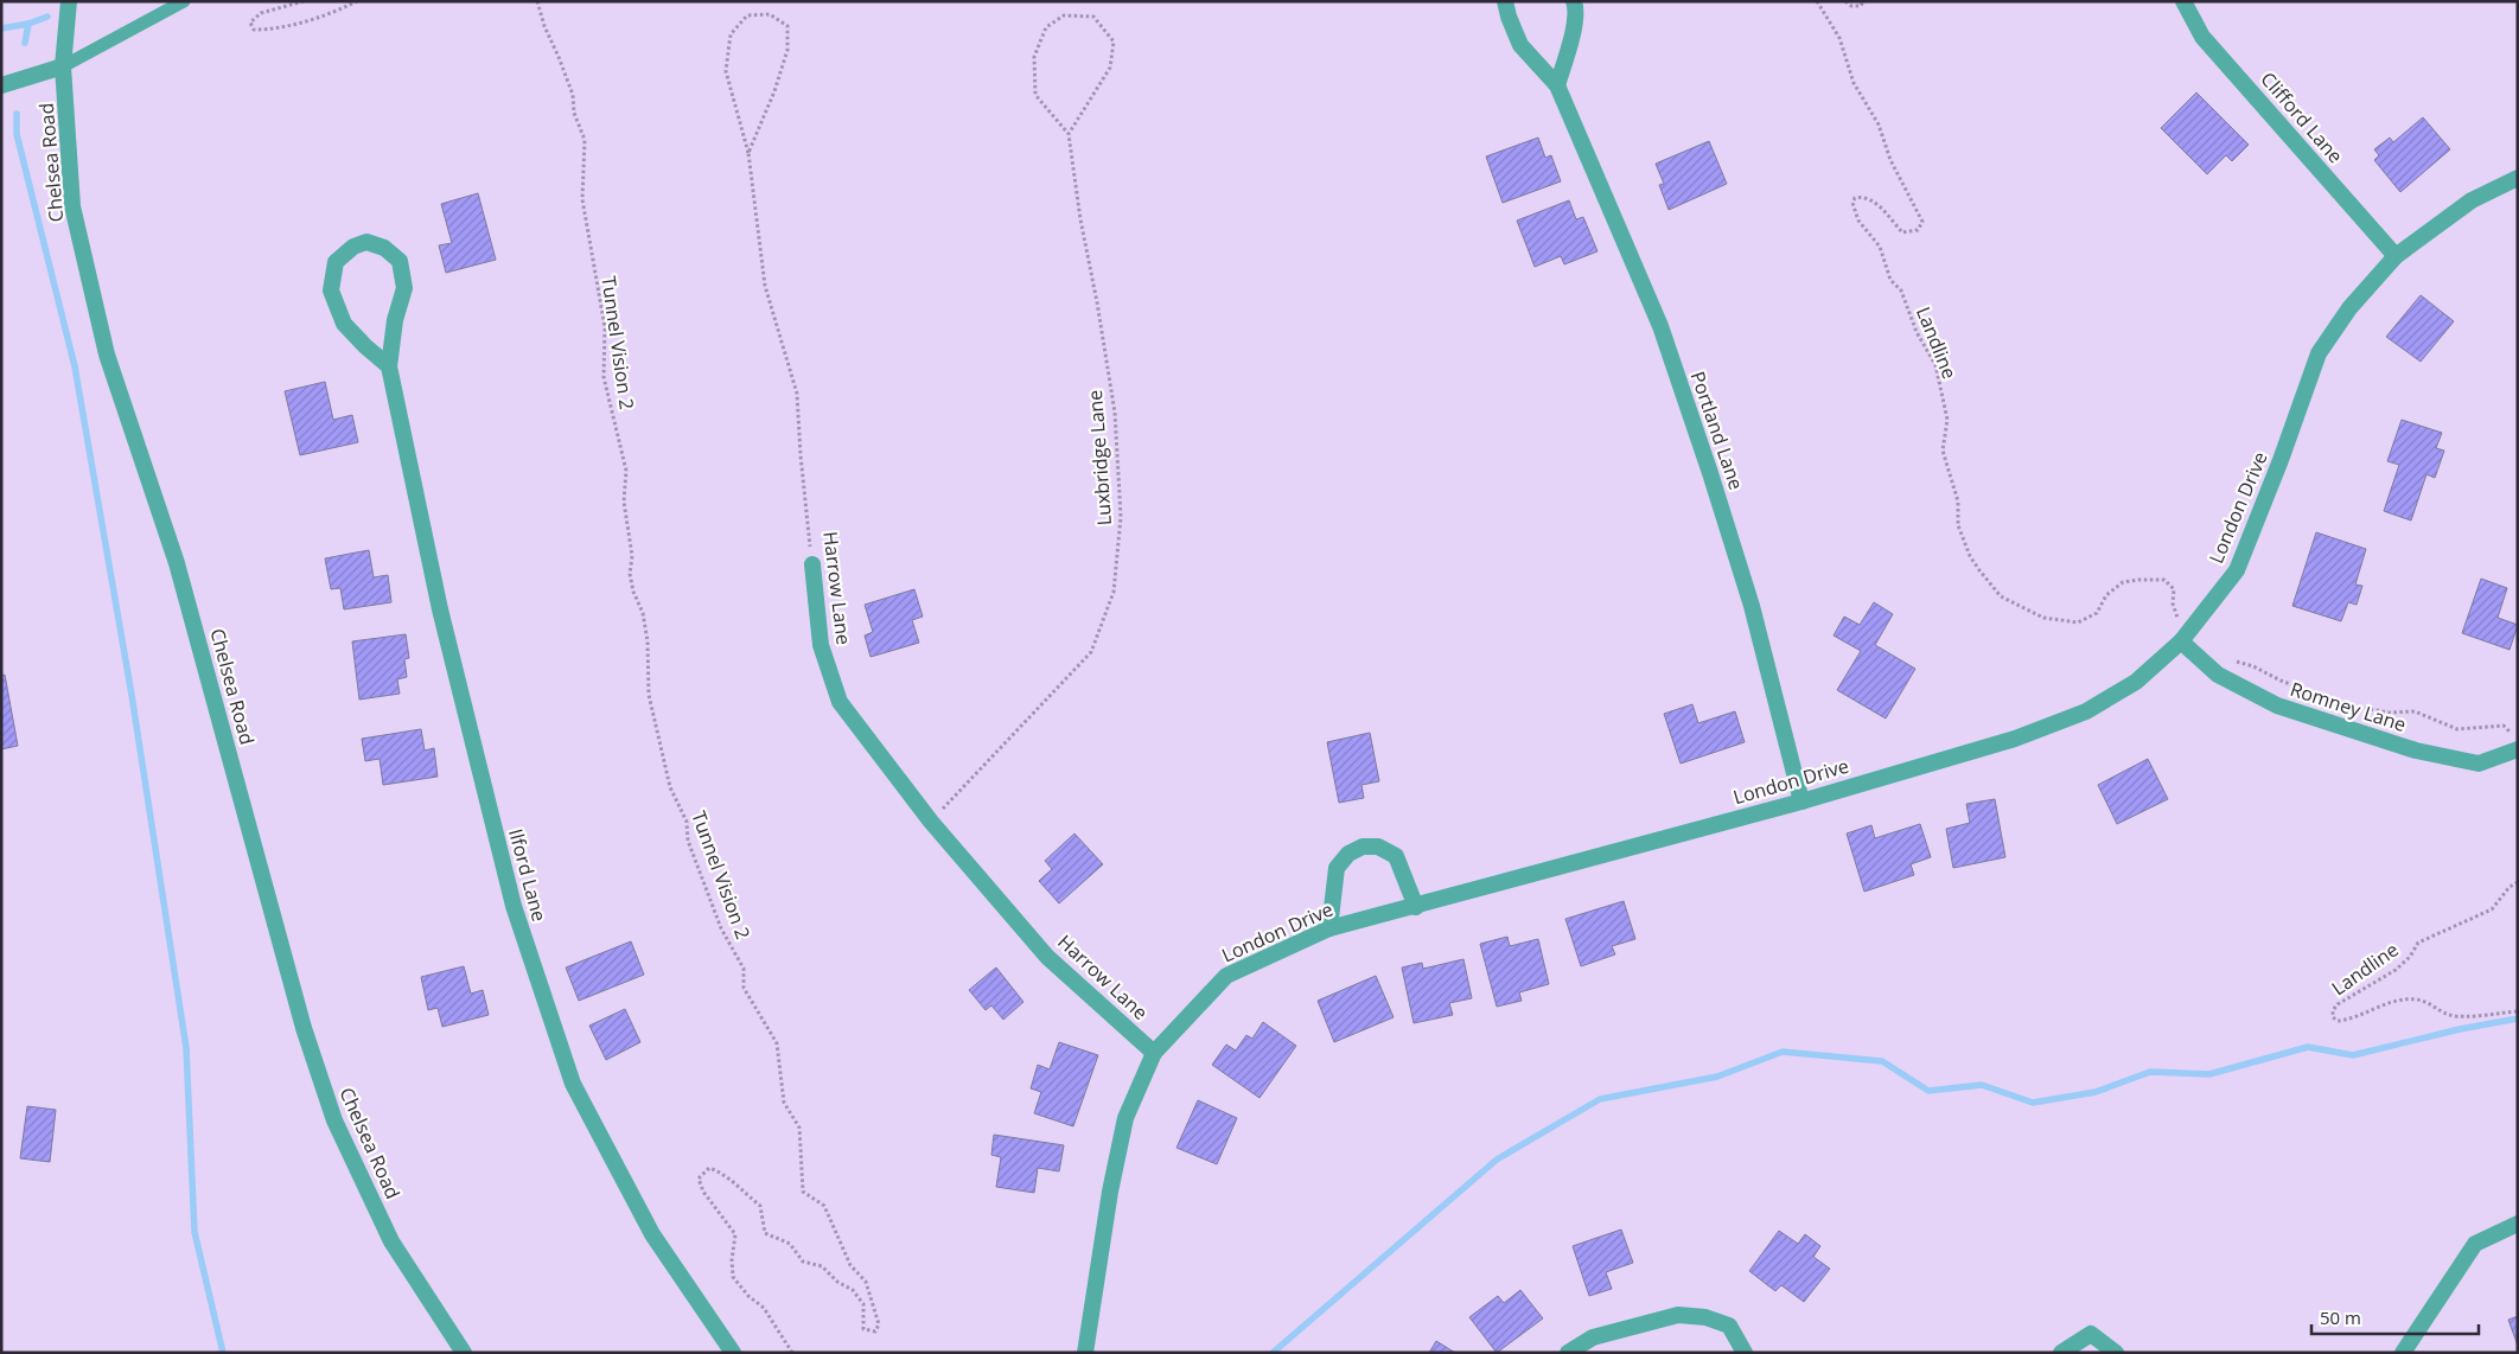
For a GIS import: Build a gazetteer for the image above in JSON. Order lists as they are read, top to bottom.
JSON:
{
  "streets": {
    "street": [
      "Clifford Lane",
      "Chelsea Road",
      "Portland Lane",
      "London Drive",
      "Harrow Lane",
      "Romney Lane",
      "Ilford Lane"
    ],
    "path": ["Tunnel Vision 2", "Landline", "Luxbridge Lane"]
  },
  "crossings": [
    ["Clifford Lane", "London Drive"],
    ["Portland Lane", "London Drive"],
    ["Luxbridge Lane", "Harrow Lane"],
    ["London Drive", "Harrow Lane"],
    ["London Drive", "Romney Lane"]
  ],
  "scale_bar": "50 m"
}
